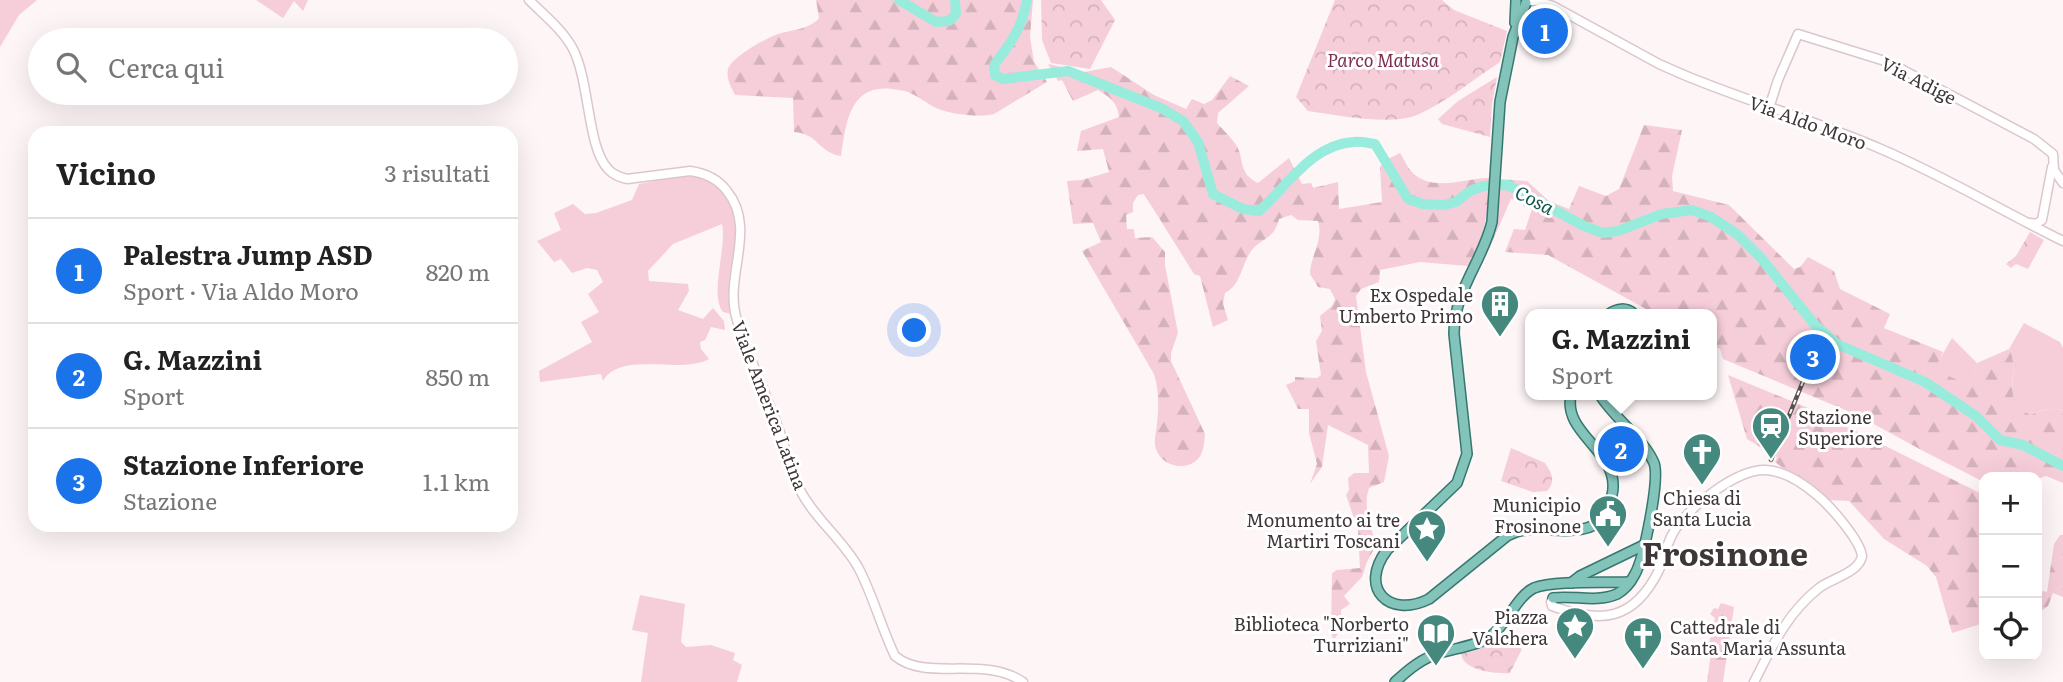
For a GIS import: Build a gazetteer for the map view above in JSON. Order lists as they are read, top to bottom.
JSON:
{
  "streets": {
    "main road": ["Via Adige", "Via Aldo Moro", "Viale America Latina"]
  },
  "crossings": [
    ["Via Adige", "Via Aldo Moro"]
  ],
  "districts": ["Frosinone"],
  "water": ["Cosa"],
  "parks": ["Parco Matusa"],
  "places": {
    "building": ["Ex Ospedale Umberto Primo"],
    "station": ["Stazione Superiore"],
    "church": ["Chiesa di Santa Lucia", "Cattedrale di Santa Maria Assunta"],
    "public building": ["Municipio Frosinone"],
    "place": ["Monumento ai tre Martiri Toscani", "Piazza Valchera"],
    "library": ["Biblioteca \"Norberto Turriziani\""]
  },
  "page": {
    "pins": ["1", "3", "2"],
    "search": "Cerca qui",
    "heading": ["Vicino", "3 risultati"],
    "list": [
      {
        "mark": "1",
        "name": "Palestra Jump ASD",
        "note": "Sport · Via Aldo Moro",
        "value": "820 m"
      },
      {
        "mark": "2",
        "name": "G. Mazzini",
        "note": "Sport",
        "value": "850 m"
      },
      {
        "mark": "3",
        "name": "Stazione Inferiore",
        "note": "Stazione",
        "value": "1.1 km"
      }
    ],
    "popup": ["G. Mazzini", "Sport"],
    "map_buttons": ["+", "−"]
  }
}
